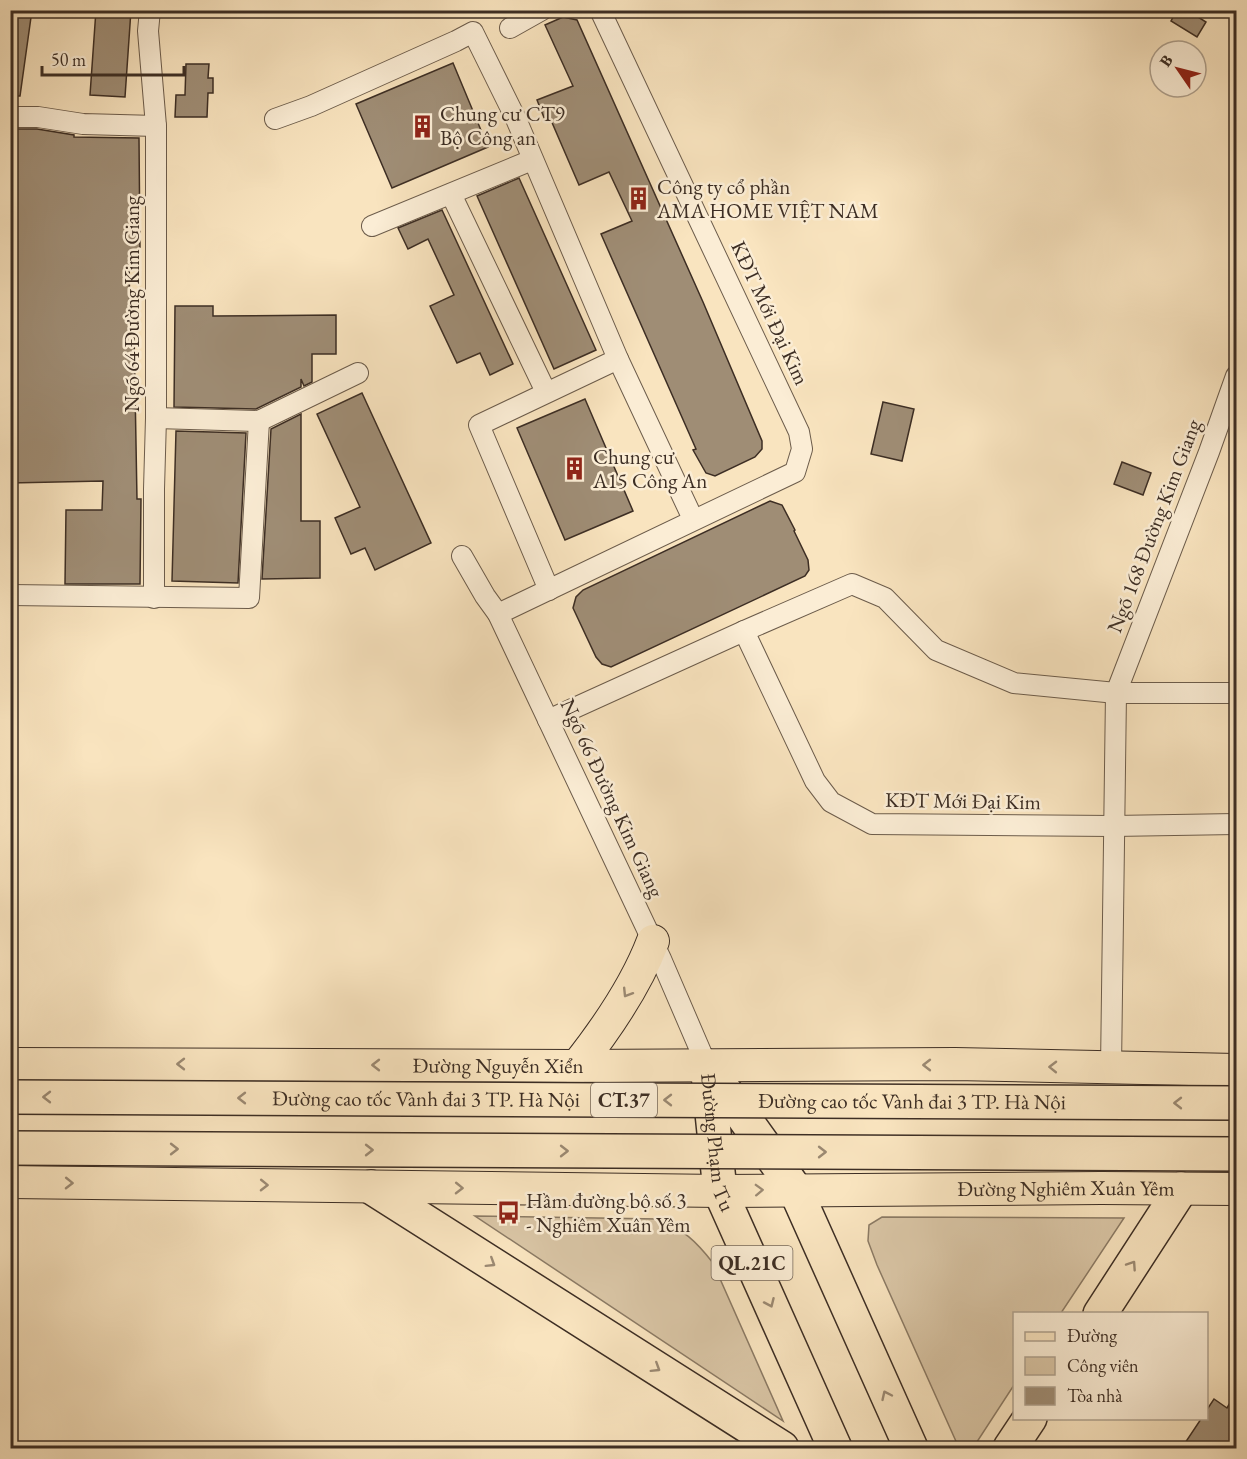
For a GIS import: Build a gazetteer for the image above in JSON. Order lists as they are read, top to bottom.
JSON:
{
  "streets": {
    "highway": [
      "Đường cao tốc Vành đai 3 TP. Hà Nội",
      "CT.37",
      "Đường Phạm Tu",
      "QL.21C"
    ],
    "main road": ["Đường Nguyễn Xiển", "Đường Nghiêm Xuân Yêm"],
    "street": [
      "Ngõ 64 Đường Kim Giang",
      "KĐT Mới Đại Kim",
      "Ngõ 168 Đường Kim Giang",
      "Ngõ 66 Đường Kim Giang"
    ]
  },
  "crossings": [
    ["KĐT Mới Đại Kim", "Ngõ 66 Đường Kim Giang"],
    ["Ngõ 66 Đường Kim Giang", "Đường Nguyễn Xiển"],
    ["Ngõ 66 Đường Kim Giang", "Đường Phạm Tu"],
    ["Đường Nguyễn Xiển", "Đường Phạm Tu"],
    ["Đường Phạm Tu", "Đường Nghiêm Xuân Yêm"]
  ],
  "places": {
    "building": ["Chung cư CT9 Bộ Công an", "Công ty cổ phần AMA HOME VIỆT NAM", "Chung cư A15 Công An"],
    "bus stop": ["Hầm đường bộ số 3 - Nghiêm Xuân Yêm"]
  },
  "legend": ["Đường", "Công viên", "Tòa nhà"],
  "scale_bar": "50 m",
  "north": "top left"
}
